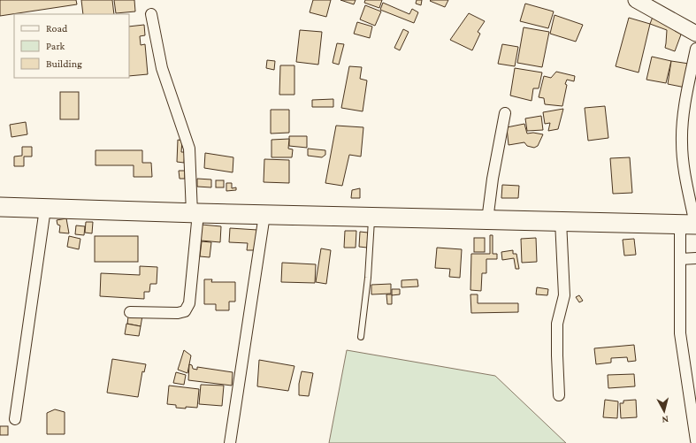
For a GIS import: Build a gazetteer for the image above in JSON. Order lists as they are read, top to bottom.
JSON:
{
  "legend": ["Road", "Park", "Building"],
  "north": "bottom"
}
